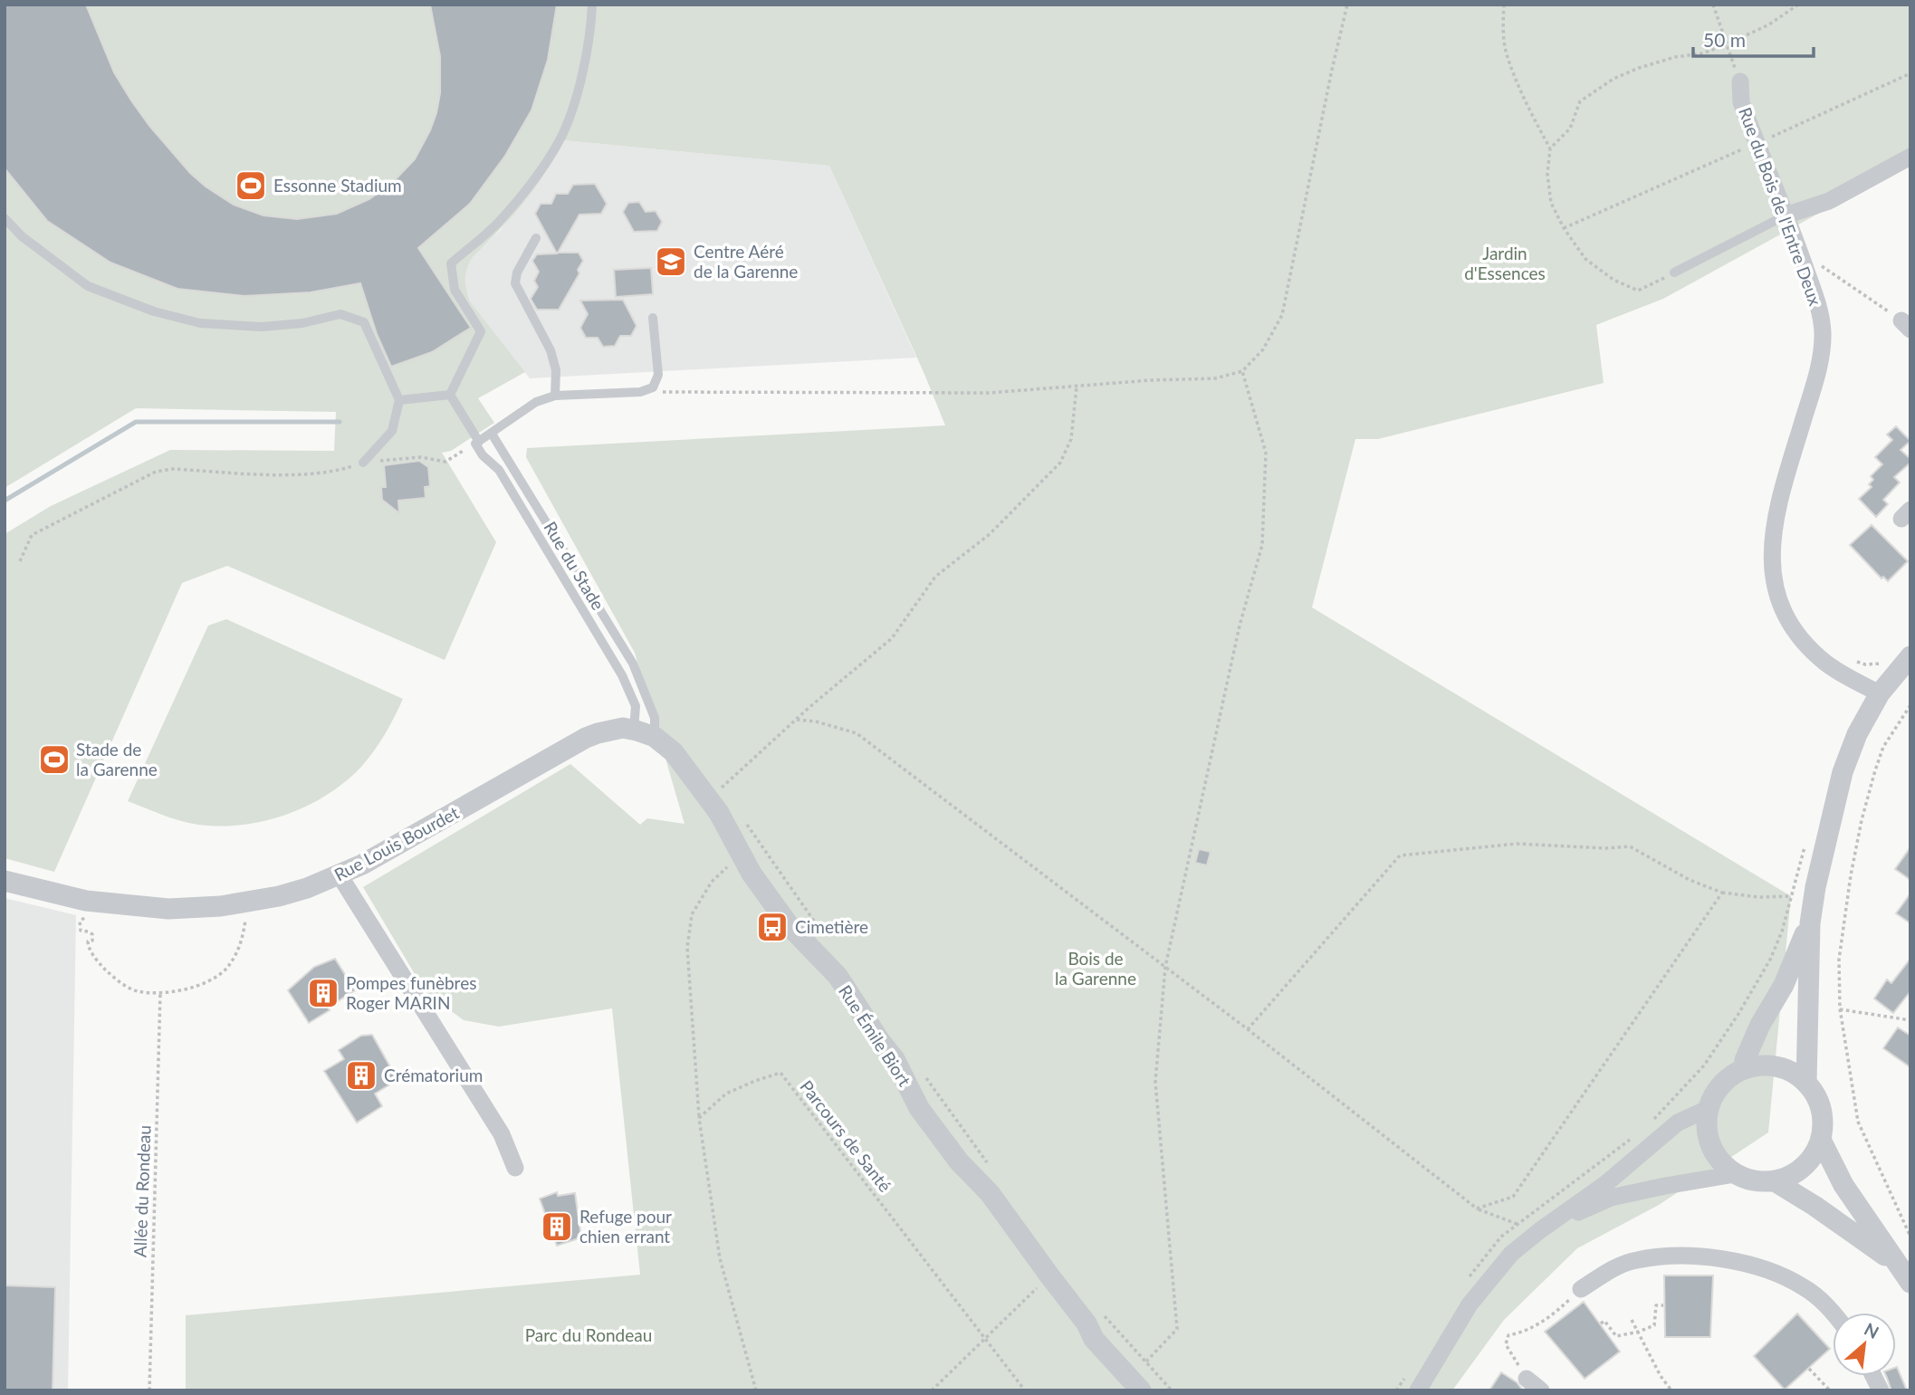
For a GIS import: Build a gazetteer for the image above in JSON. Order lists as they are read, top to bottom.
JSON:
{
  "streets": {
    "street": ["Rue du Bois de l'Entre Deux", "Rue Louis Bourdet", "Rue Émile Biort"],
    "lane": ["Rue du Stade"],
    "path": ["Parcours de Santé", "Allée du Rondeau"]
  },
  "crossings": [
    ["Rue du Stade", "Rue Louis Bourdet"],
    ["Rue du Stade", "Rue Émile Biort"],
    ["Rue Louis Bourdet", "Rue Émile Biort"]
  ],
  "parks": ["Jardin d'Essences", "Bois de la Garenne", "Parc du Rondeau"],
  "places": {
    "sports": ["Essonne Stadium", "Stade de la Garenne"],
    "school or university": ["Centre Aéré de la Garenne"],
    "bus stop": ["Cimetière"],
    "building": ["Pompes funèbres Roger MARIN", "Crématorium", "Refuge pour chien errant"]
  },
  "scale_bar": "50 m",
  "north": "top right"
}
